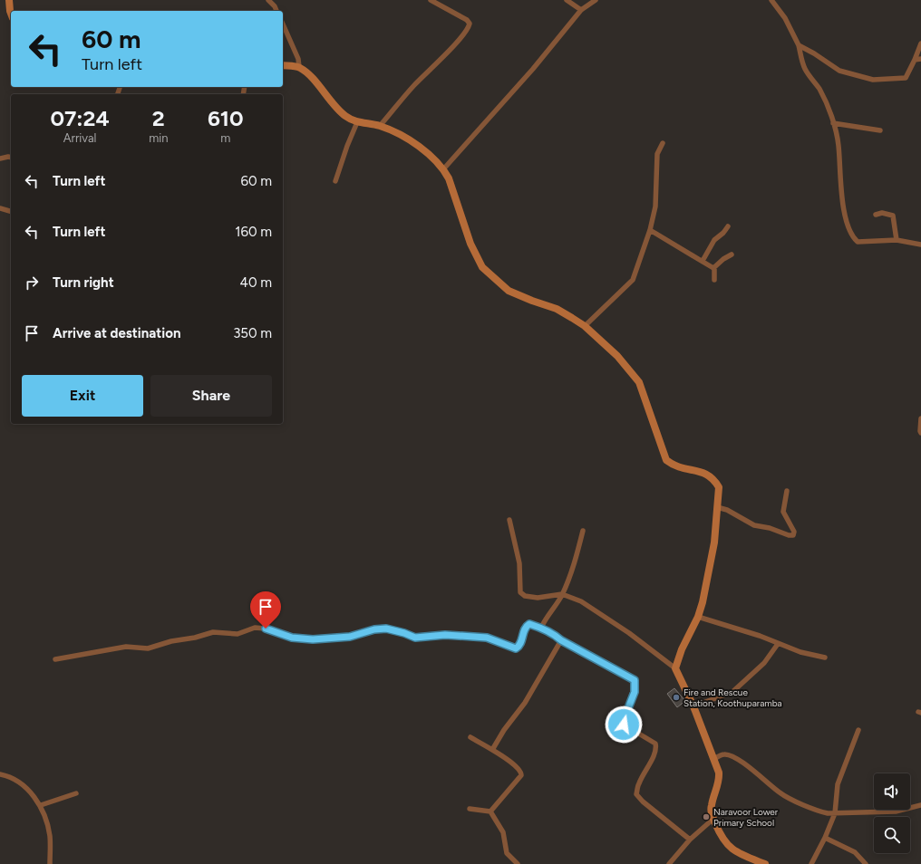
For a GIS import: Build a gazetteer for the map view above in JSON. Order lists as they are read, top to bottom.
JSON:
{
  "places": ["Fire and Rescue Station, Koothuparamba", "Naravoor Lower Primary School"],
  "page": {
    "turn": ["60 m", "Turn left"],
    "eta": [
      "07:24",
      "Arrival",
      "2",
      "min",
      "610",
      "m"
    ],
    "list": [
      {
        "name": "Turn left",
        "value": "60 m"
      },
      {
        "name": "Turn left",
        "value": "160 m"
      },
      {
        "name": "Turn right",
        "value": "40 m"
      },
      {
        "name": "Arrive at destination",
        "value": "350 m"
      }
    ],
    "buttons": ["Exit", "Share"]
  }
}
